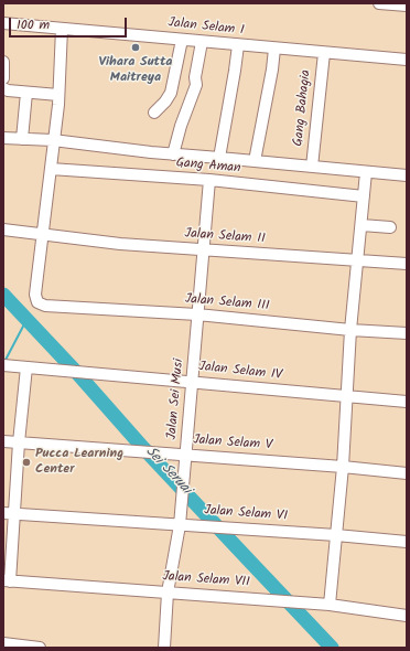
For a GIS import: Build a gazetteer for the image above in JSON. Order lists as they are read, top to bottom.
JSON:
{
  "streets": {
    "street": [
      "Jalan Selam I",
      "Gang Bahagia",
      "Gang Aman",
      "Jalan Selam II",
      "Jalan Selam III",
      "Jalan Selam IV",
      "Jalan Sei Musi",
      "Jalan Selam V",
      "Jalan Selam VI",
      "Jalan Selam VII"
    ]
  },
  "crossings": [
    ["Jalan Selam I", "Gang Bahagia"],
    ["Gang Aman", "Jalan Sei Musi"],
    ["Jalan Selam II", "Jalan Selam III"],
    ["Jalan Selam II", "Jalan Sei Musi"],
    ["Jalan Selam III", "Jalan Sei Musi"],
    ["Jalan Selam IV", "Jalan Sei Musi"],
    ["Jalan Sei Musi", "Jalan Selam V"],
    ["Jalan Sei Musi", "Jalan Selam VI"],
    ["Jalan Sei Musi", "Jalan Selam VII"]
  ],
  "water": ["Sei Seruai"],
  "places": ["Vihara Sutta Maitreya", "Pucca Learning Center"],
  "scale_bar": "100 m"
}
